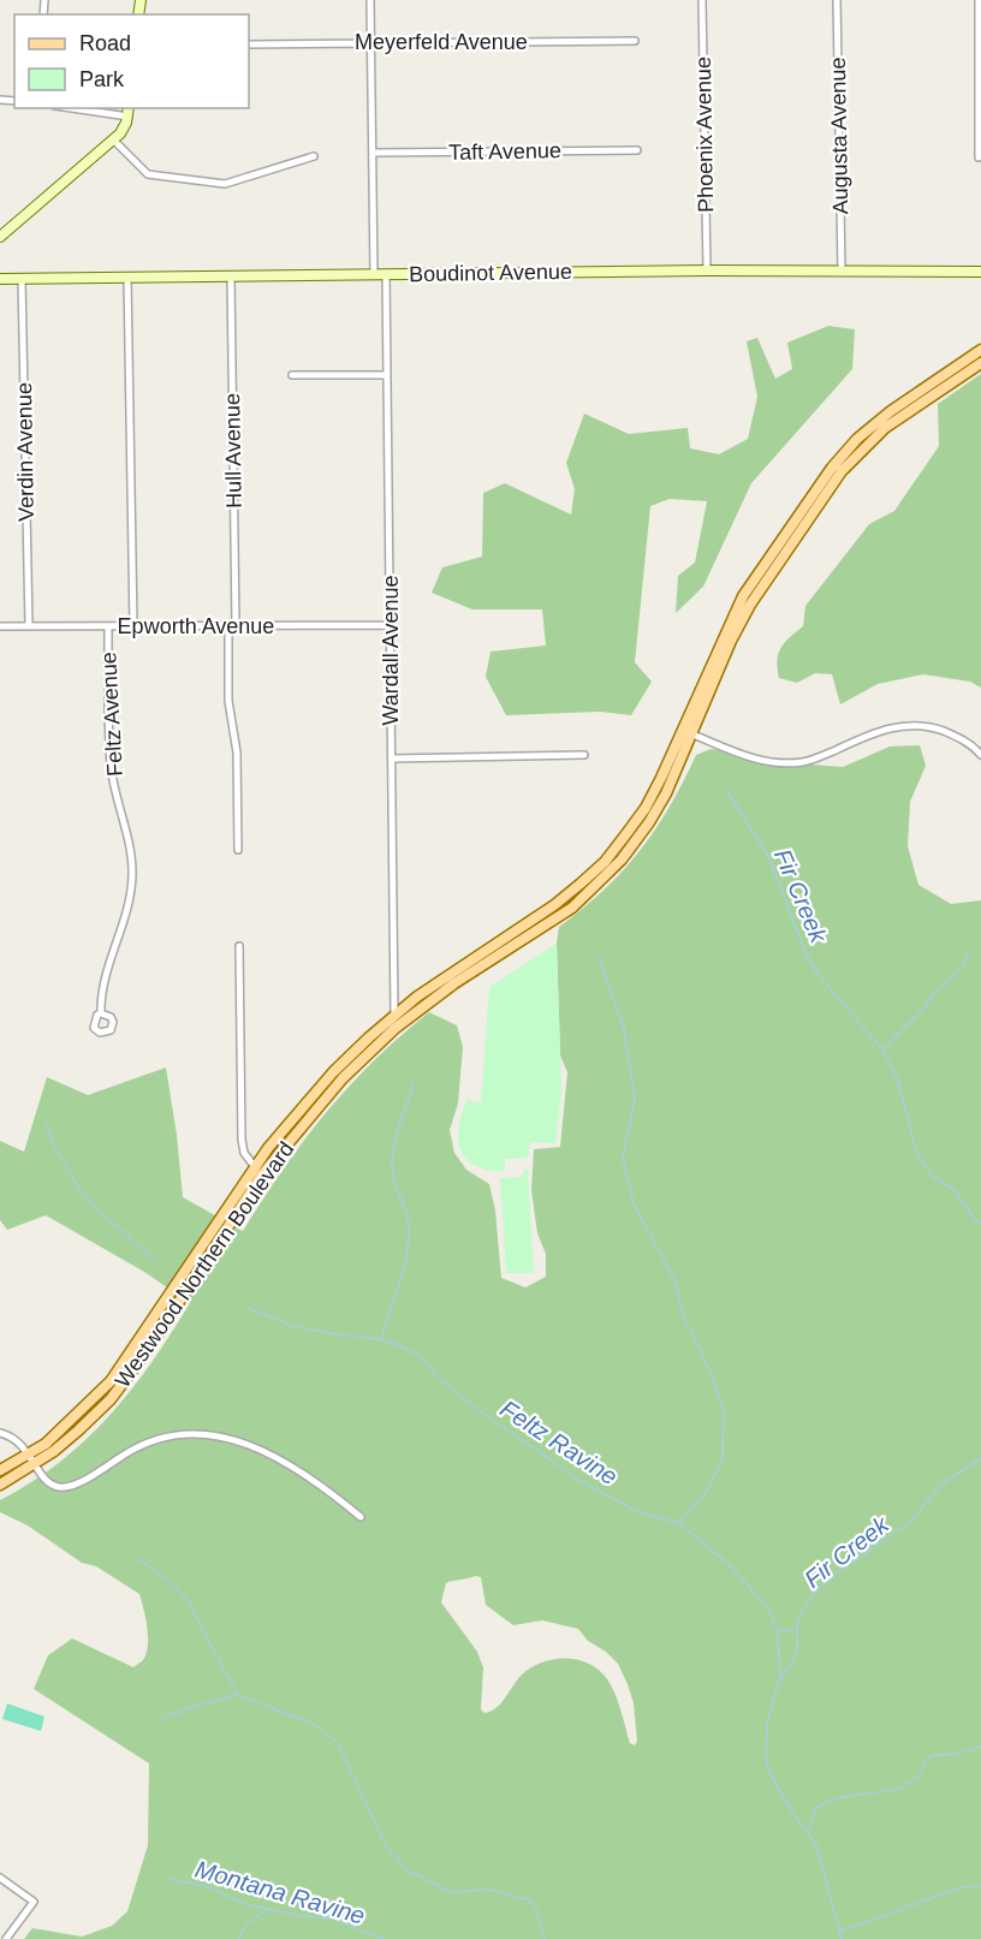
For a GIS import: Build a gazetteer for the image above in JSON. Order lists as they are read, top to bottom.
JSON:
{
  "streets": {
    "main road": ["Westwood Northern Boulevard"],
    "street": [
      "Meyerfeld Avenue",
      "Phoenix Avenue",
      "Augusta Avenue",
      "Taft Avenue",
      "Boudinot Avenue",
      "Hull Avenue",
      "Verdin Avenue",
      "Epworth Avenue",
      "Wardall Avenue",
      "Feltz Avenue"
    ]
  },
  "crossings": [
    ["Phoenix Avenue", "Boudinot Avenue"],
    ["Augusta Avenue", "Boudinot Avenue"],
    ["Boudinot Avenue", "Hull Avenue"],
    ["Boudinot Avenue", "Verdin Avenue"],
    ["Boudinot Avenue", "Wardall Avenue"],
    ["Boudinot Avenue", "Feltz Avenue"],
    ["Hull Avenue", "Epworth Avenue"],
    ["Verdin Avenue", "Epworth Avenue"],
    ["Epworth Avenue", "Wardall Avenue"],
    ["Epworth Avenue", "Feltz Avenue"],
    ["Wardall Avenue", "Westwood Northern Boulevard"]
  ],
  "water": ["Fir Creek", "Feltz Ravine", "Montana Ravine"],
  "legend": ["Road", "Park"]
}
